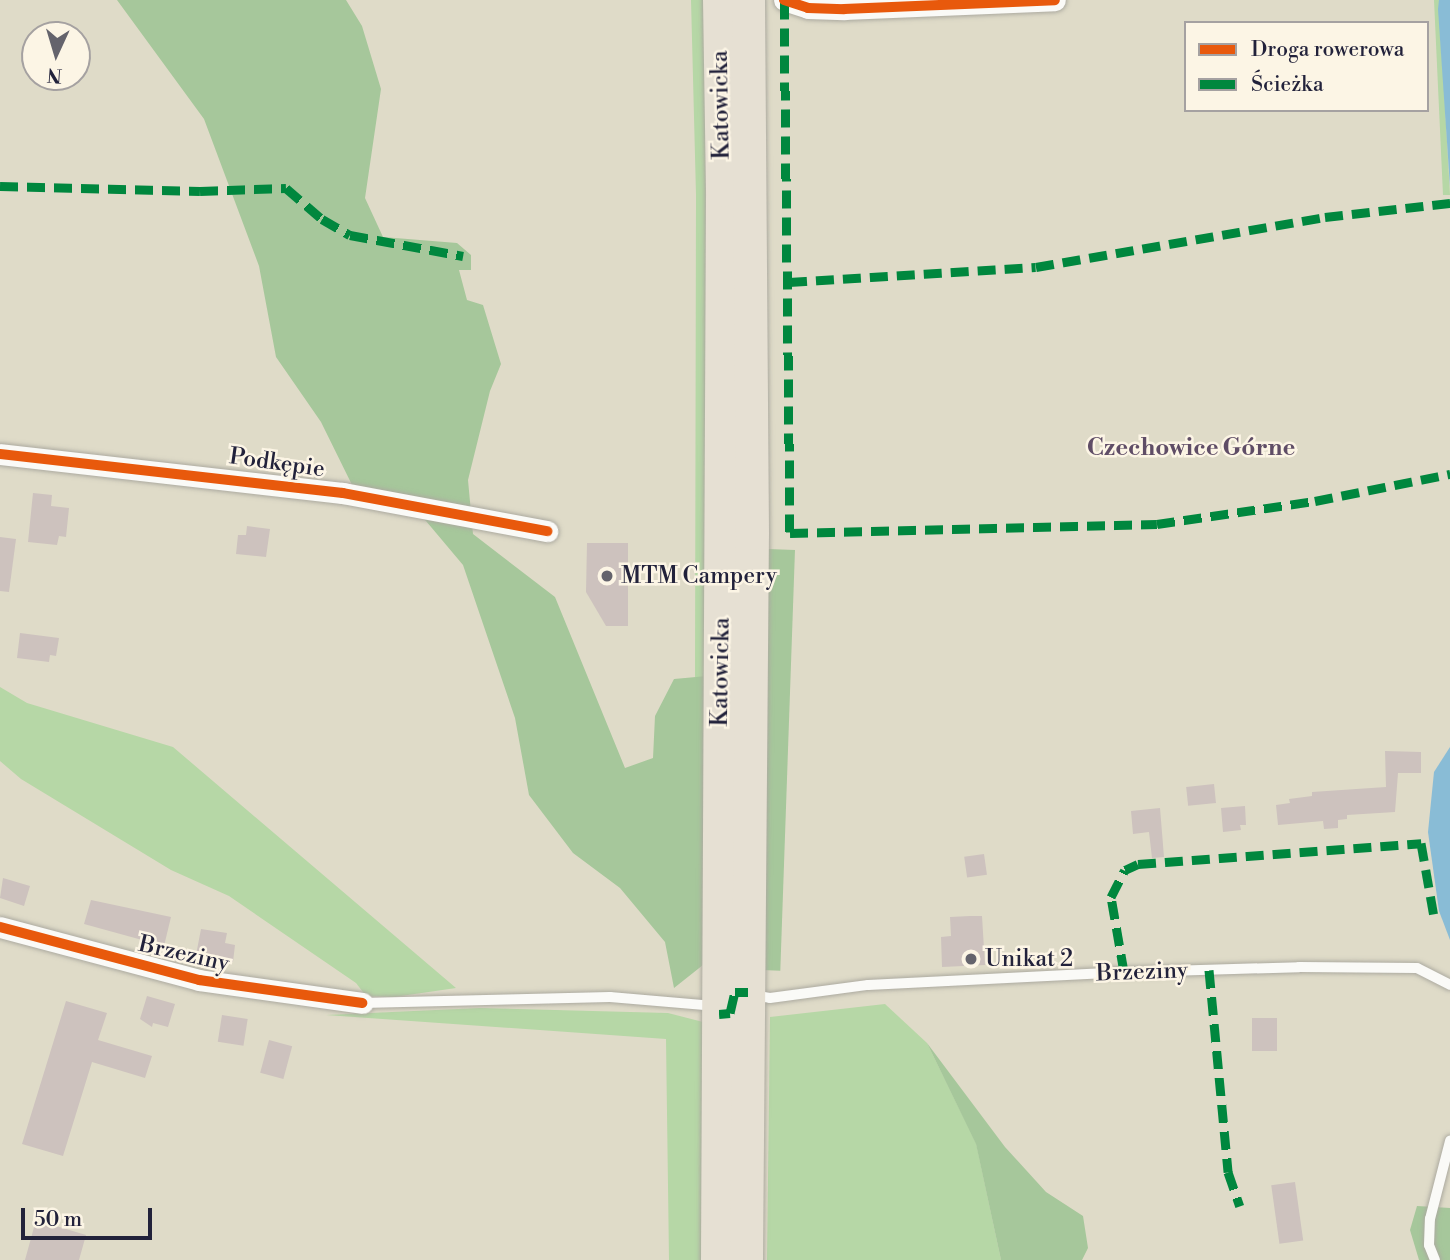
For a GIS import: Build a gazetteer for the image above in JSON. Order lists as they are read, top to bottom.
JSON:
{
  "streets": {
    "main road": ["Katowicka"],
    "street": ["Podkępie", "Brzeziny"]
  },
  "crossings": [
    ["Katowicka", "Brzeziny"]
  ],
  "districts": ["Czechowice Górne"],
  "places": ["MTM Campery", "Unikat 2"],
  "legend": ["Droga rowerowa", "Ścieżka"],
  "scale_bar": "50 m",
  "north": "bottom"
}
